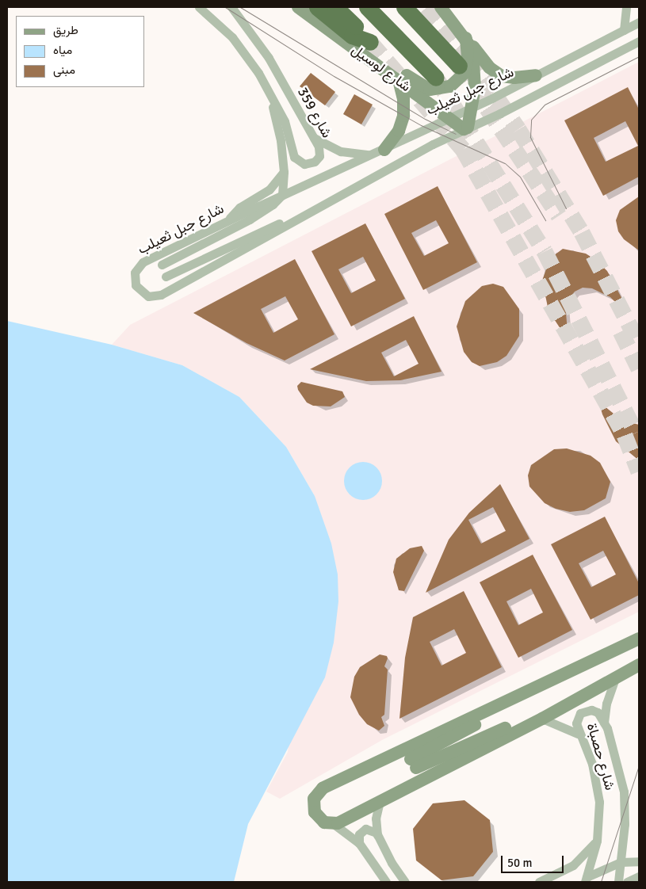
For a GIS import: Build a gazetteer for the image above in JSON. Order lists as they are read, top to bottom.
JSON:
{
  "streets": {
    "highway": ["شارع لوسيل"],
    "street": ["شارع جبل ثعيلب", "شارع 359", "شارع حصباة"]
  },
  "crossings": [
    ["شارع لوسيل", "شارع جبل ثعيلب"]
  ],
  "legend": ["طريق", "مياه", "مبنى"],
  "scale_bar": "50 m"
}
